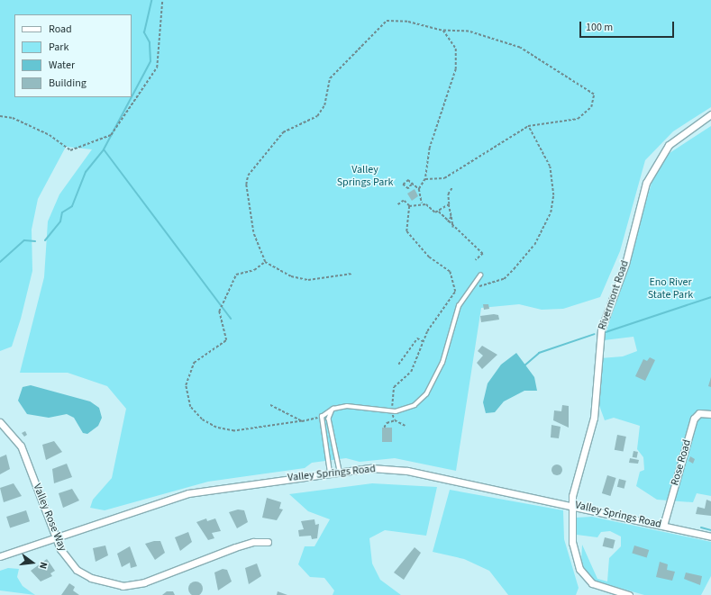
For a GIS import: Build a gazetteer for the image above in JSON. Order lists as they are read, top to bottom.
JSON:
{
  "streets": {
    "street": [
      "Rivermont Road",
      "Rose Road",
      "Valley Springs Road",
      "Valley Rose Way"
    ]
  },
  "crossings": [
    ["Rivermont Road", "Valley Springs Road"],
    ["Rose Road", "Valley Springs Road"],
    ["Valley Springs Road", "Valley Rose Way"]
  ],
  "parks": ["Valley Springs Park", "Eno River State Park"],
  "legend": [
    "Road",
    "Park",
    "Water",
    "Building"
  ],
  "scale_bar": "100 m",
  "north": "right"
}
